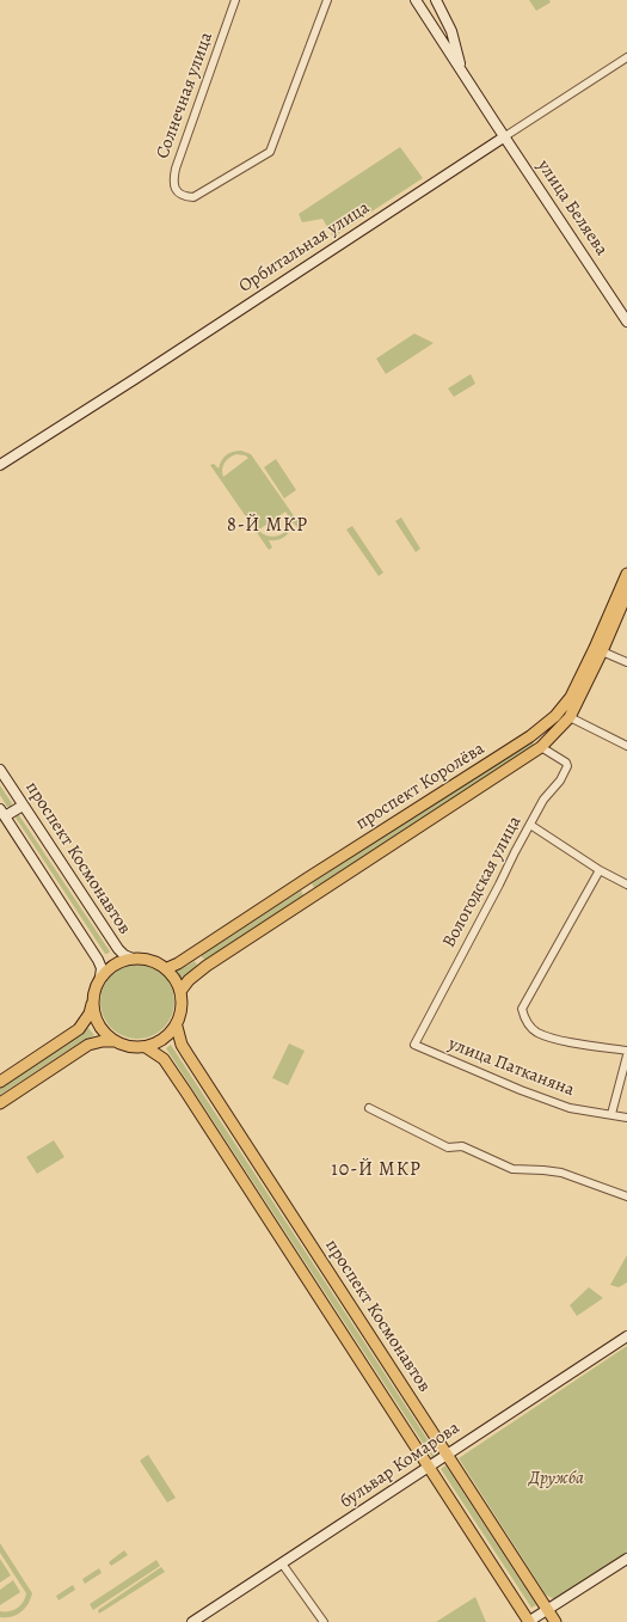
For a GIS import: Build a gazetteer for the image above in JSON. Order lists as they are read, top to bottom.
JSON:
{
  "streets": {
    "main road": [
      "улица Беляева",
      "Орбитальная улица",
      "проспект Королёва",
      "проспект Космонавтов",
      "бульвар Комарова"
    ],
    "street": ["Солнечная улица", "Вологодская улица", "улица Патканяна"]
  },
  "crossings": [
    ["улица Беляева", "Орбитальная улица"],
    ["проспект Королёва", "проспект Космонавтов"],
    ["проспект Королёва", "Вологодская улица"],
    ["проспект Космонавтов", "бульвар Комарова"],
    ["Вологодская улица", "улица Патканяна"]
  ],
  "districts": ["8-Й МКР", "10-Й МКР"],
  "parks": ["Дружба"]
}
